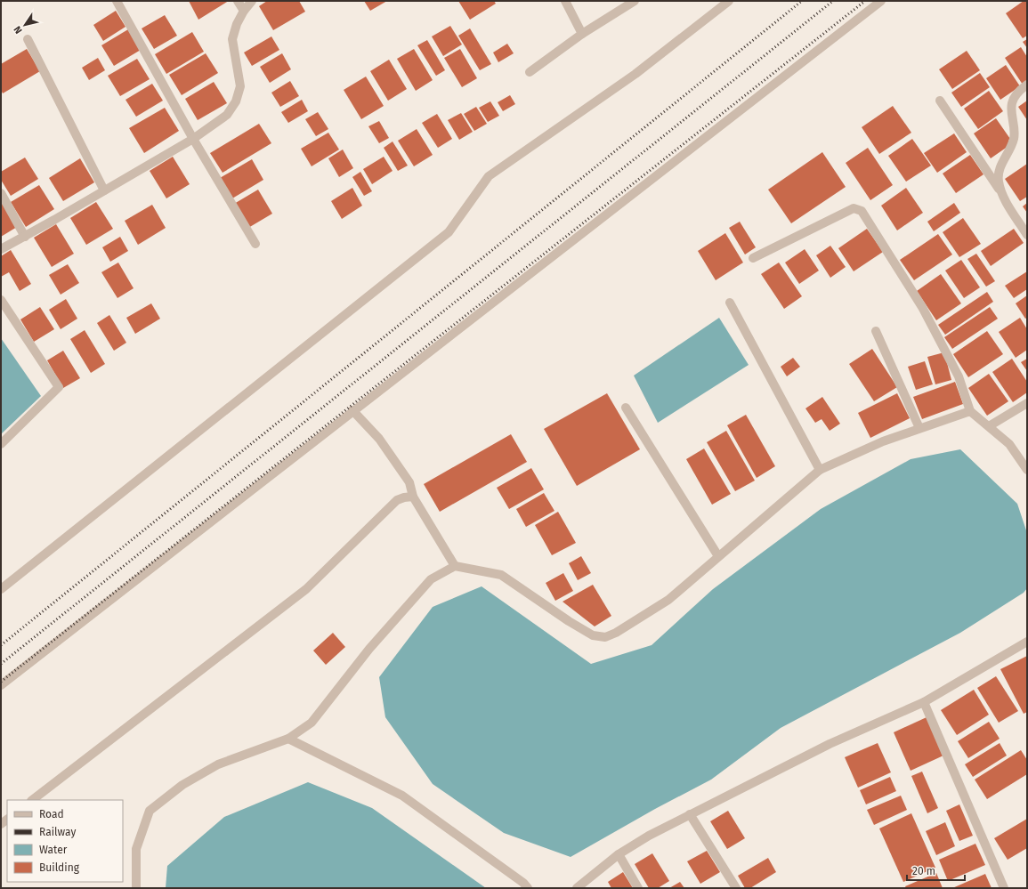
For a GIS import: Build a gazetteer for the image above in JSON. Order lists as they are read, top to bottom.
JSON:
{
  "legend": [
    "Road",
    "Railway",
    "Water",
    "Building"
  ],
  "scale_bar": "20 m",
  "north": "bottom left"
}
